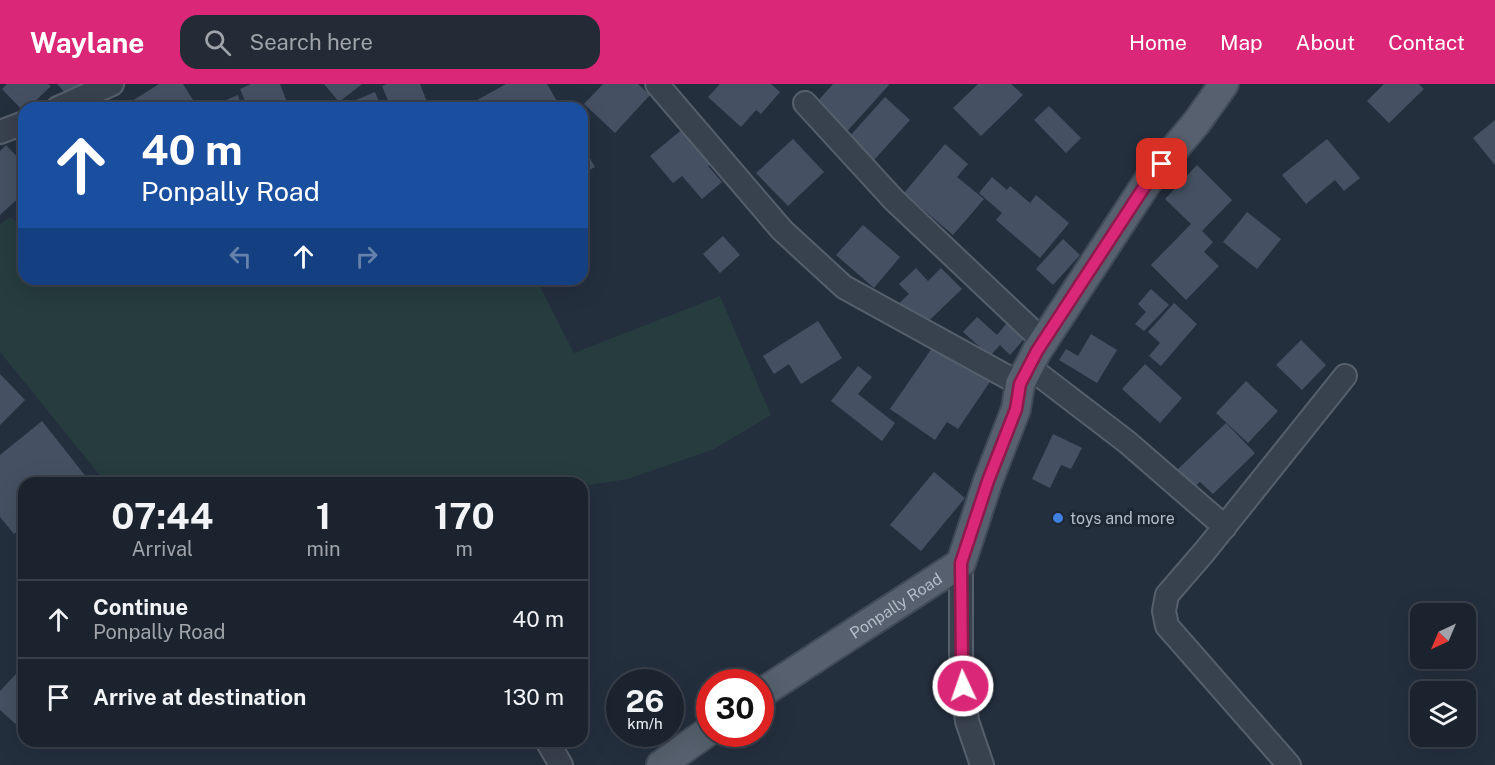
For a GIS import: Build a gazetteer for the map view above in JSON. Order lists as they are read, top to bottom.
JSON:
{
  "streets": {
    "main road": ["Ponpally Road"]
  },
  "places": ["toys and more"],
  "north": "bottom left",
  "page": {
    "header": "Waylane",
    "search": "Search here",
    "nav": [
      "Home",
      "Map",
      "About",
      "Contact"
    ],
    "turn": ["40 m", "Ponpally Road"],
    "eta": [
      "07:44",
      "Arrival",
      "1",
      "min",
      "170",
      "m"
    ],
    "list": [
      {
        "name": "Continue",
        "note": "Ponpally Road",
        "value": "40 m"
      },
      {
        "name": "Arrive at destination",
        "value": "130 m"
      }
    ],
    "speed": "26 km/h",
    "limit": "30"
  }
}
